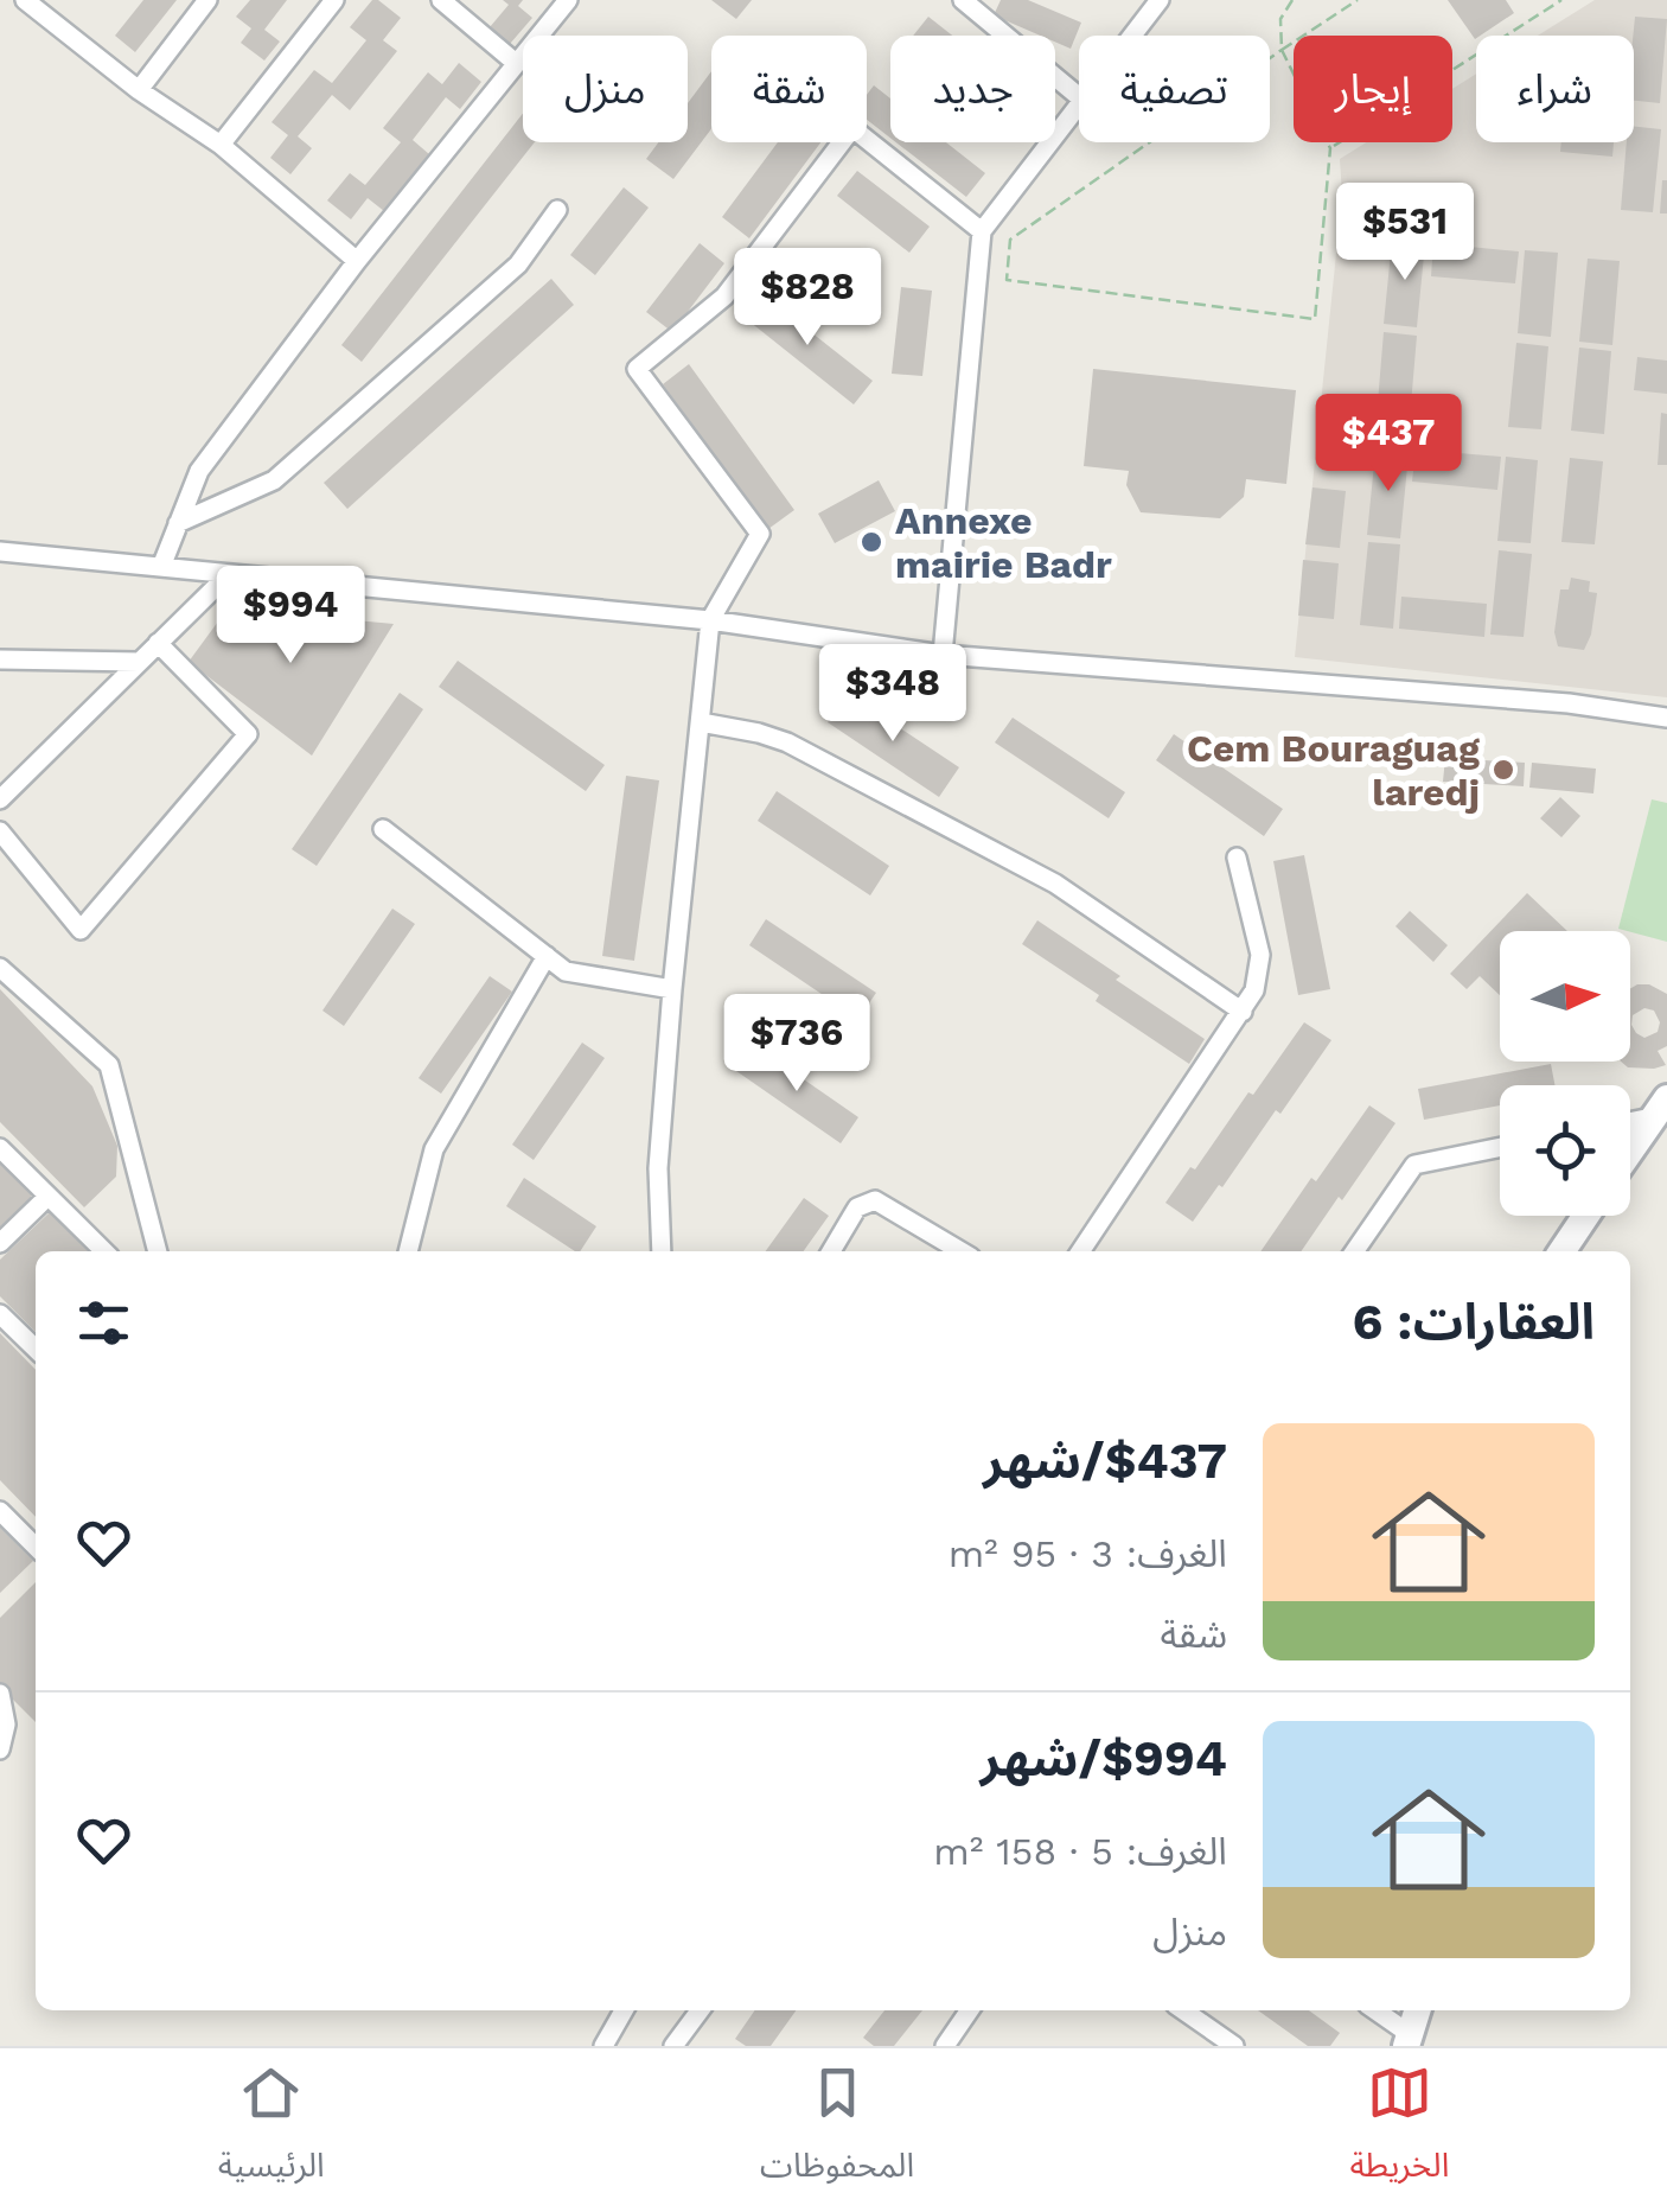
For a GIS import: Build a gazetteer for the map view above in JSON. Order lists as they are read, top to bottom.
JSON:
{
  "places": ["Annexe mairie Badr", "Cem Bouraguag laredj"],
  "north": "right",
  "page": {
    "chip": [
      "شراء",
      "إيجار",
      "تصفية",
      "جديد",
      "شقة",
      "منزل"
    ],
    "price": [
      "$531",
      "$828",
      "$437",
      "$994",
      "$348",
      "$736"
    ],
    "heading": "العقارات: 6",
    "list": [
      {
        "name": "$437/شهر",
        "note": "الغرف: 3 · 95 m² · شقة"
      },
      {
        "name": "$994/شهر",
        "note": "الغرف: 5 · 158 m² · منزل"
      }
    ],
    "tabs": ["الخريطة", "المحفوظات", "الرئيسية"]
  }
}
